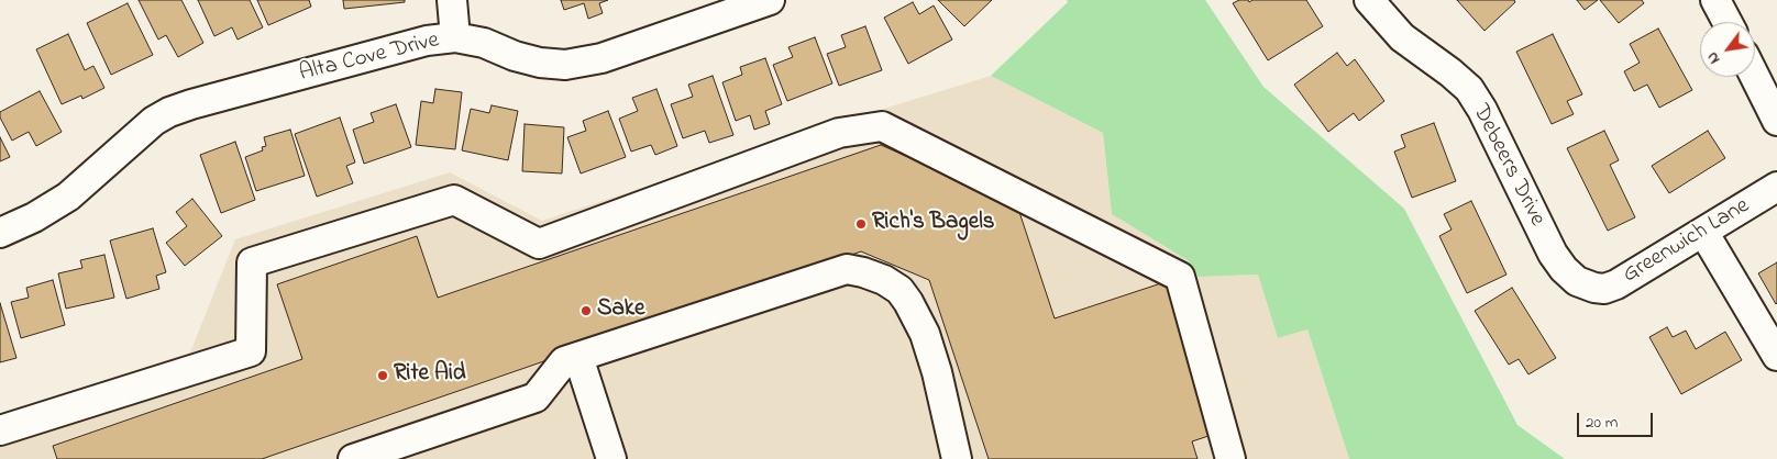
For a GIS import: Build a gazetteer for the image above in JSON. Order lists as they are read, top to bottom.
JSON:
{
  "streets": {
    "street": ["Alta Cove Drive", "Debeers Drive", "Greenwich Lane"]
  },
  "crossings": [
    ["Debeers Drive", "Greenwich Lane"]
  ],
  "places": ["Rich's Bagels", "Sake", "Rite Aid"],
  "scale_bar": "20 m",
  "north": "bottom left"
}
